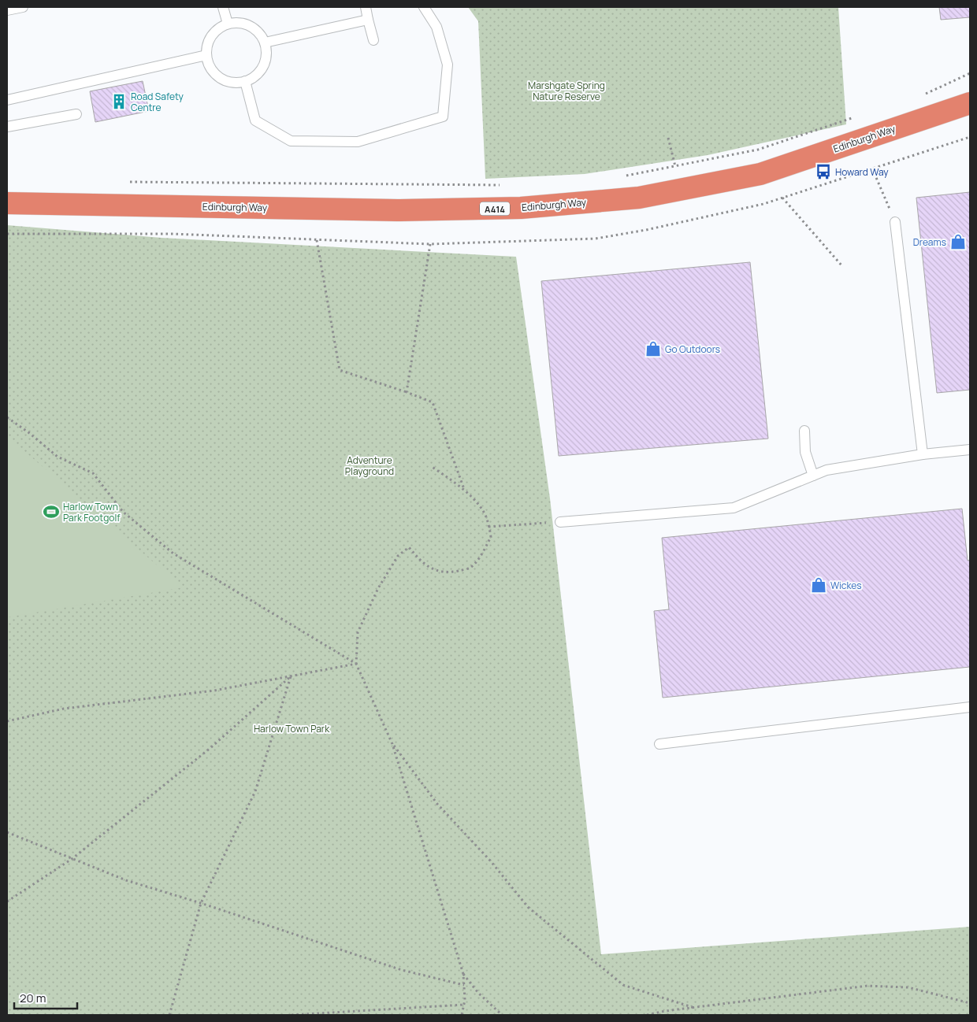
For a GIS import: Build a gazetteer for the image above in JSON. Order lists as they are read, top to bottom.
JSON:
{
  "streets": {
    "highway": ["Edinburgh Way", "A414"]
  },
  "parks": ["Marshgate Spring Nature Reserve", "Adventure Playground", "Harlow Town Park"],
  "places": {
    "building": ["Road Safety Centre"],
    "bus stop": ["Howard Way"],
    "shop": ["Dreams", "Go Outdoors", "Wickes"],
    "sports": ["Harlow Town Park Footgolf"]
  },
  "scale_bar": "20 m"
}
